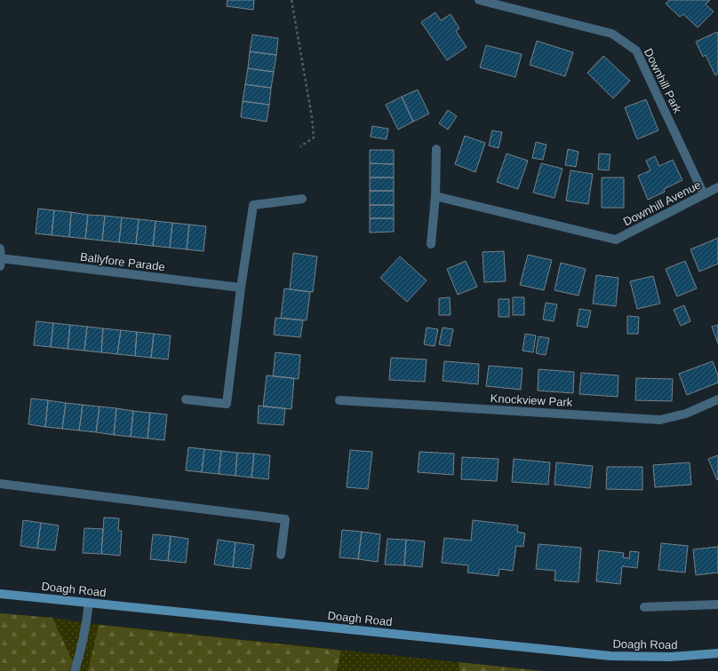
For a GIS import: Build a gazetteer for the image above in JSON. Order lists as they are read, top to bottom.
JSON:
{
  "streets": {
    "main road": ["Doagh Road"],
    "street": [
      "Downhill Park",
      "Downhill Avenue",
      "Ballyfore Parade",
      "Knockview Park"
    ]
  },
  "crossings": [
    ["Downhill Park", "Downhill Avenue"]
  ]
}
